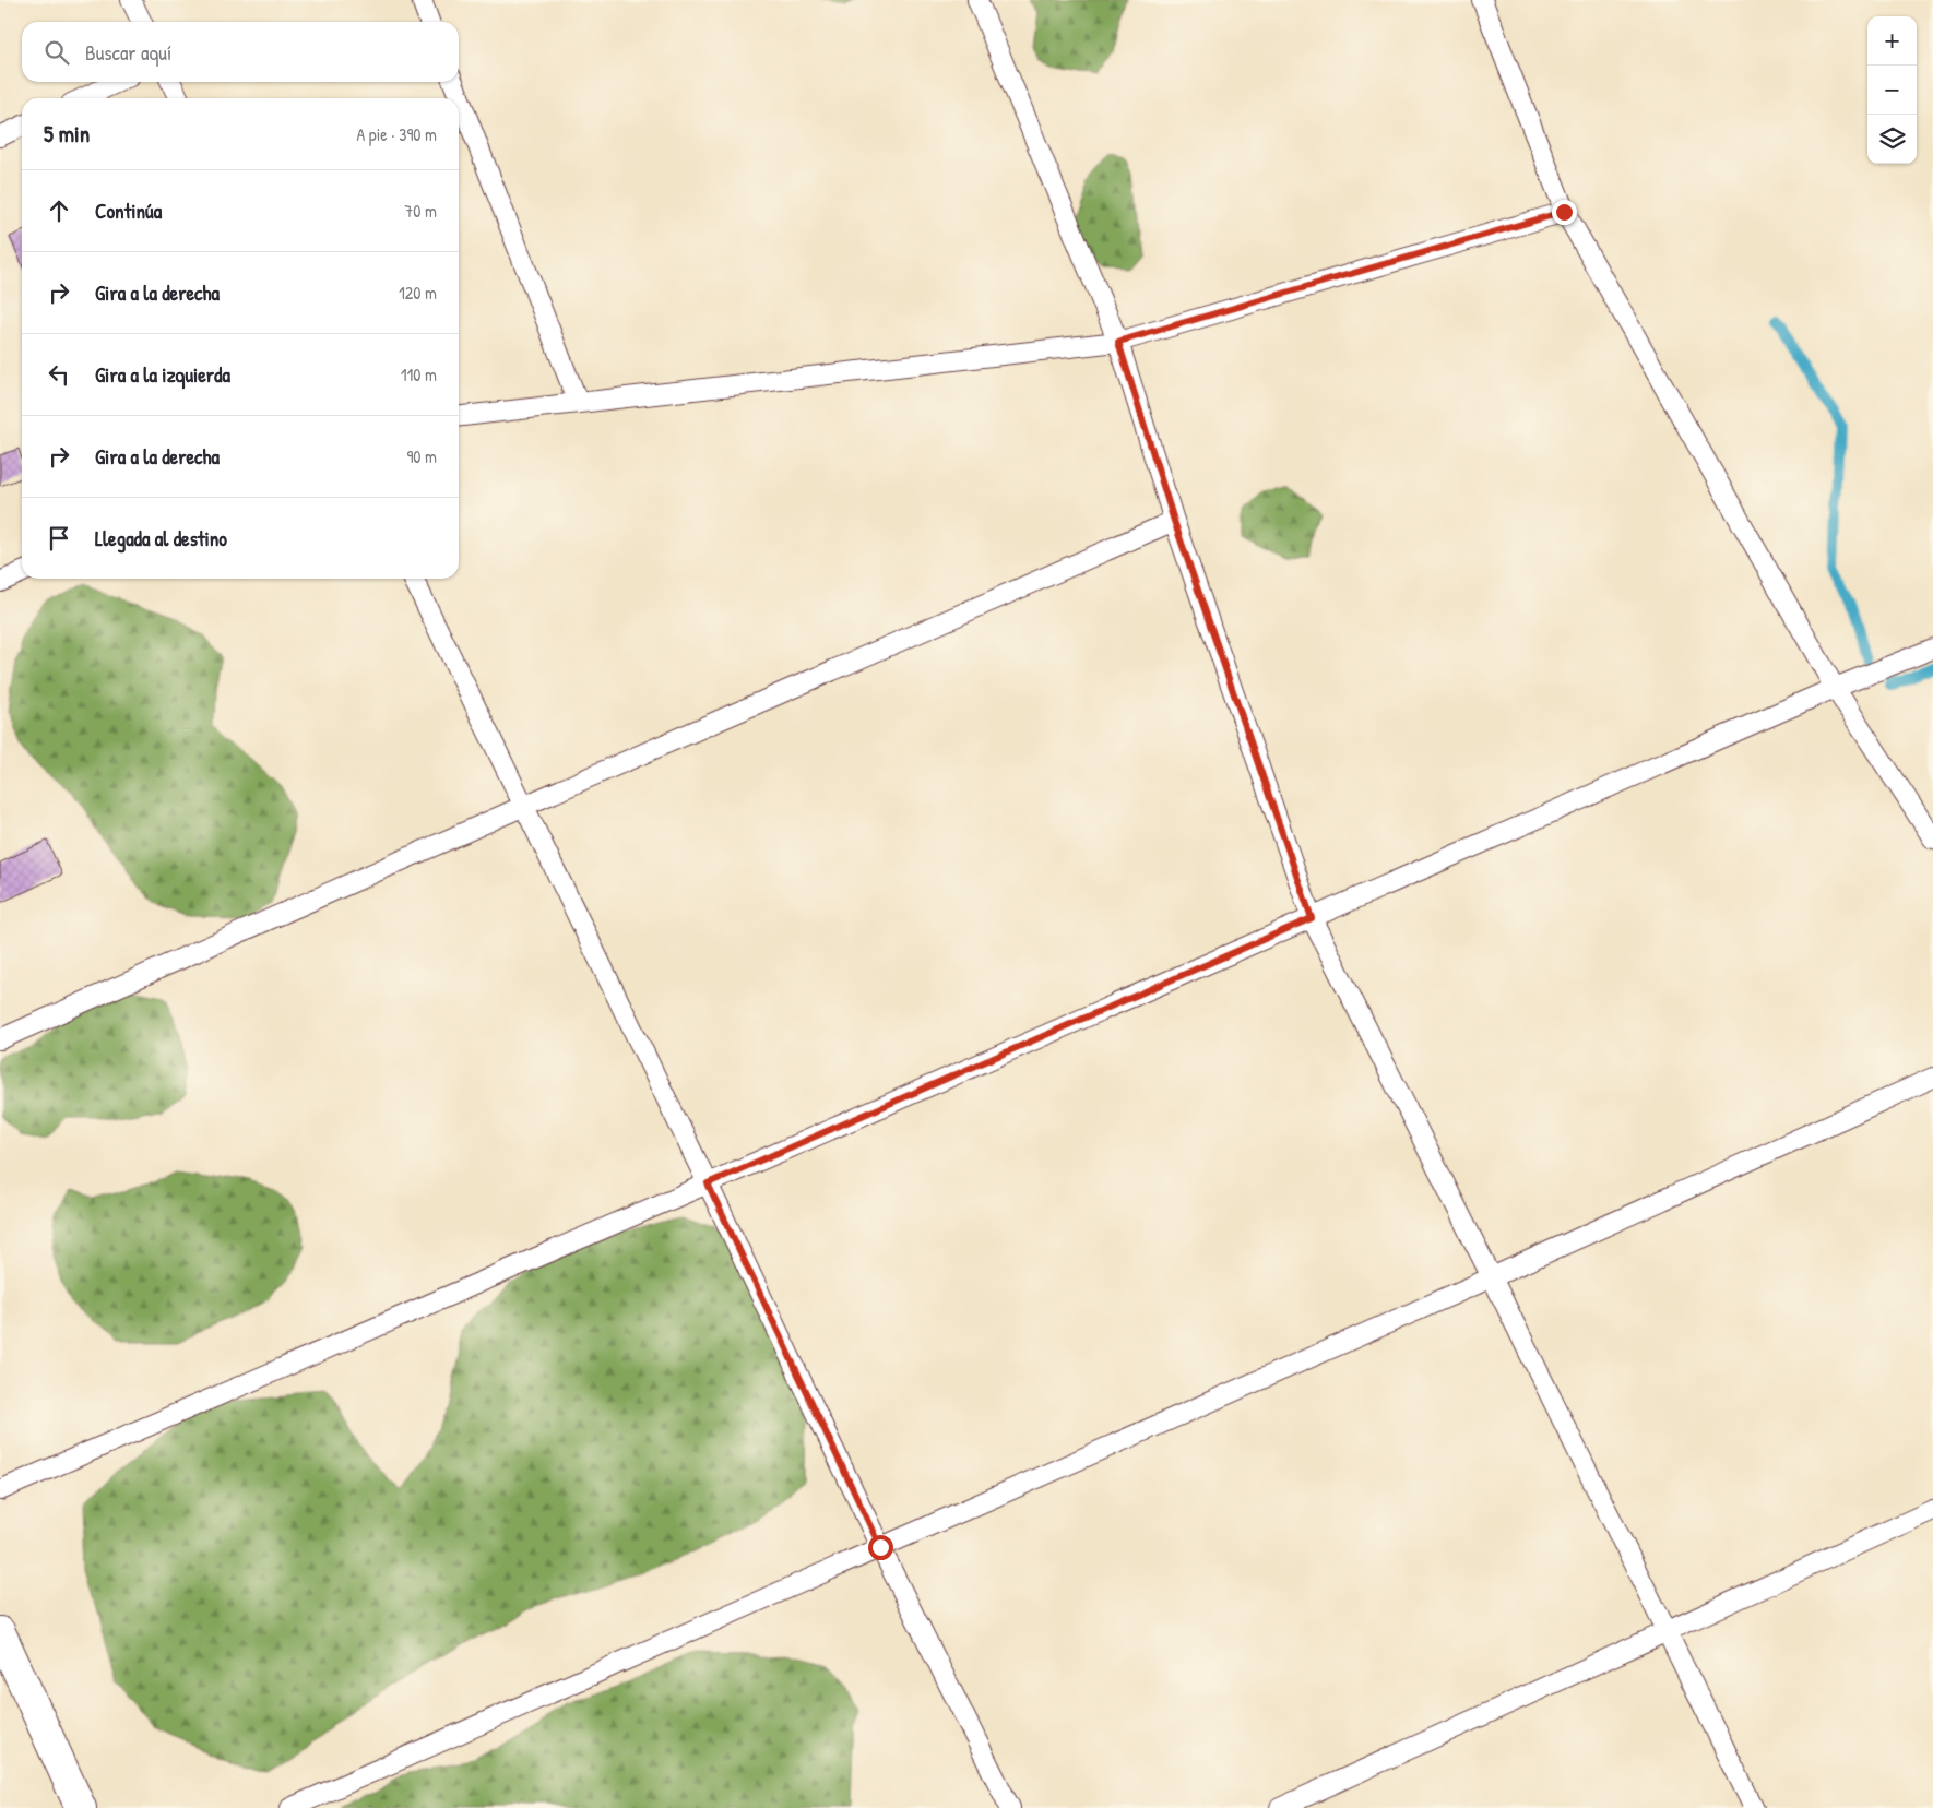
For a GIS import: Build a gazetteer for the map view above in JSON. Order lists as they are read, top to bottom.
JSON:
{
  "page": {
    "map_buttons": ["+", "−"],
    "search": "Buscar aquí",
    "heading": ["5 min", "A pie · 390 m"],
    "list": [
      ["Continúa", "70 m"],
      ["Gira a la derecha", "120 m"],
      ["Gira a la izquierda", "110 m"],
      ["Gira a la derecha", "90 m"],
      "Llegada al destino"
    ]
  }
}
